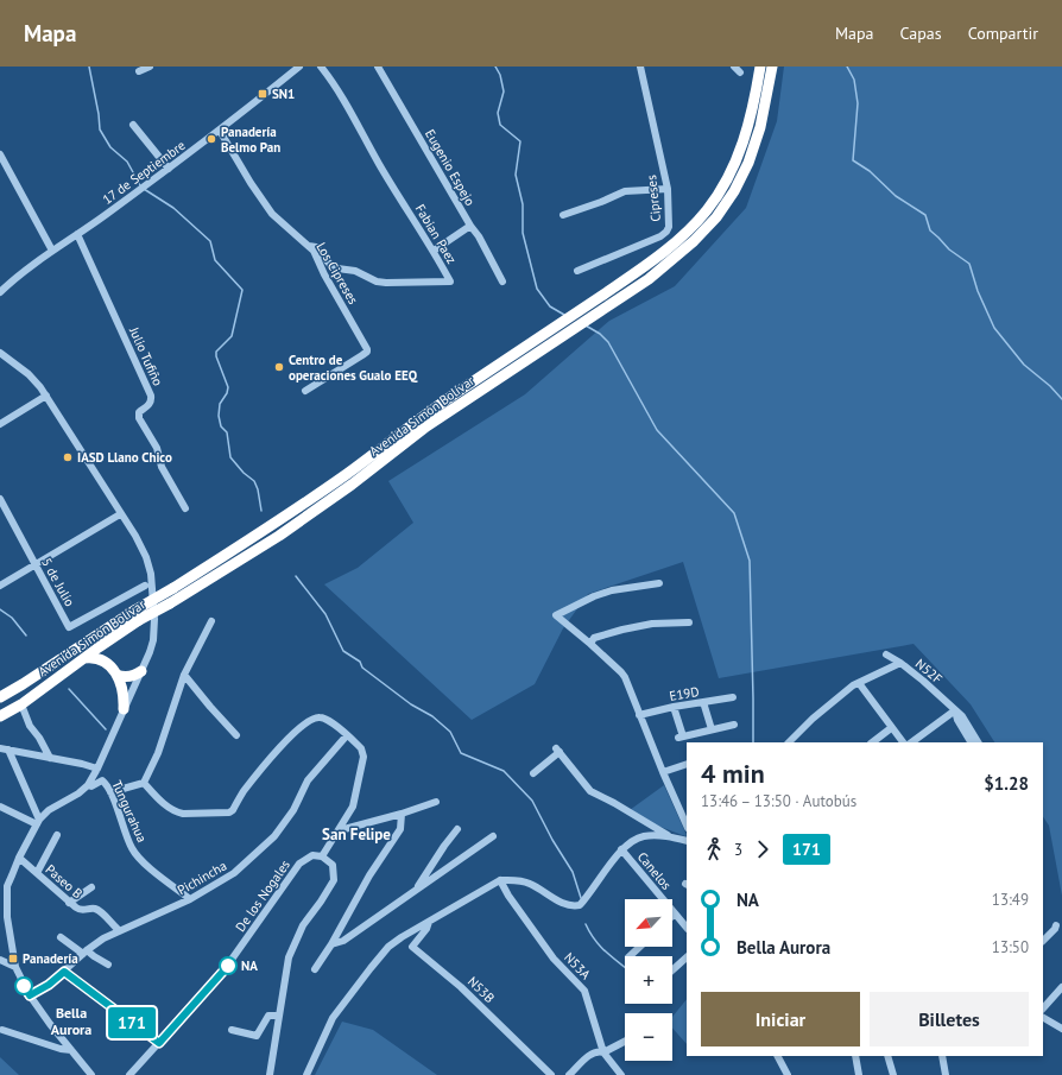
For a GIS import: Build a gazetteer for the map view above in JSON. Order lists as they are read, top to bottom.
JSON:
{
  "streets": {
    "highway": ["Avenida Simón Bolívar"],
    "street": [
      "Eugenio Espejo",
      "17 de Septiembre",
      "Cipreses",
      "Fabian Paez",
      "Los Cipreses",
      "Julio Tufiño",
      "5 de Julio",
      "N52F",
      "E19D",
      "Tungurahua",
      "Canelos",
      "Pichincha",
      "Paseo B",
      "De los Nogales",
      "N53A",
      "N53B"
    ]
  },
  "crossings": [
    ["17 de Septiembre", "Los Cipreses"],
    ["17 de Septiembre", "Julio Tufiño"],
    ["Fabian Paez", "Los Cipreses"],
    ["Tungurahua", "Pichincha"],
    ["Pichincha", "Paseo B"]
  ],
  "districts": ["San Felipe", "Bella Aurora"],
  "places": {
    "transit": ["SN1", "Panadería"],
    "other": [
      "Panadería Belmo Pan",
      "Centro de operaciones Gualo EEQ",
      "IASD Llano Chico",
      "NA"
    ]
  },
  "lines": ["bus line 171"],
  "north": "bottom left",
  "page": {
    "header": "Mapa",
    "nav": ["Mapa", "Capas", "Compartir"],
    "on_map": "171",
    "heading": ["4 min", "13:46 – 13:50 · Autobús", "$1.28"],
    "legs": ["3", "171"],
    "list": [
      {
        "name": "NA",
        "value": "13:49"
      },
      {
        "name": "Bella Aurora",
        "value": "13:50"
      }
    ],
    "map_buttons": ["+", "−"],
    "buttons": ["Iniciar", "Billetes"]
  }
}
